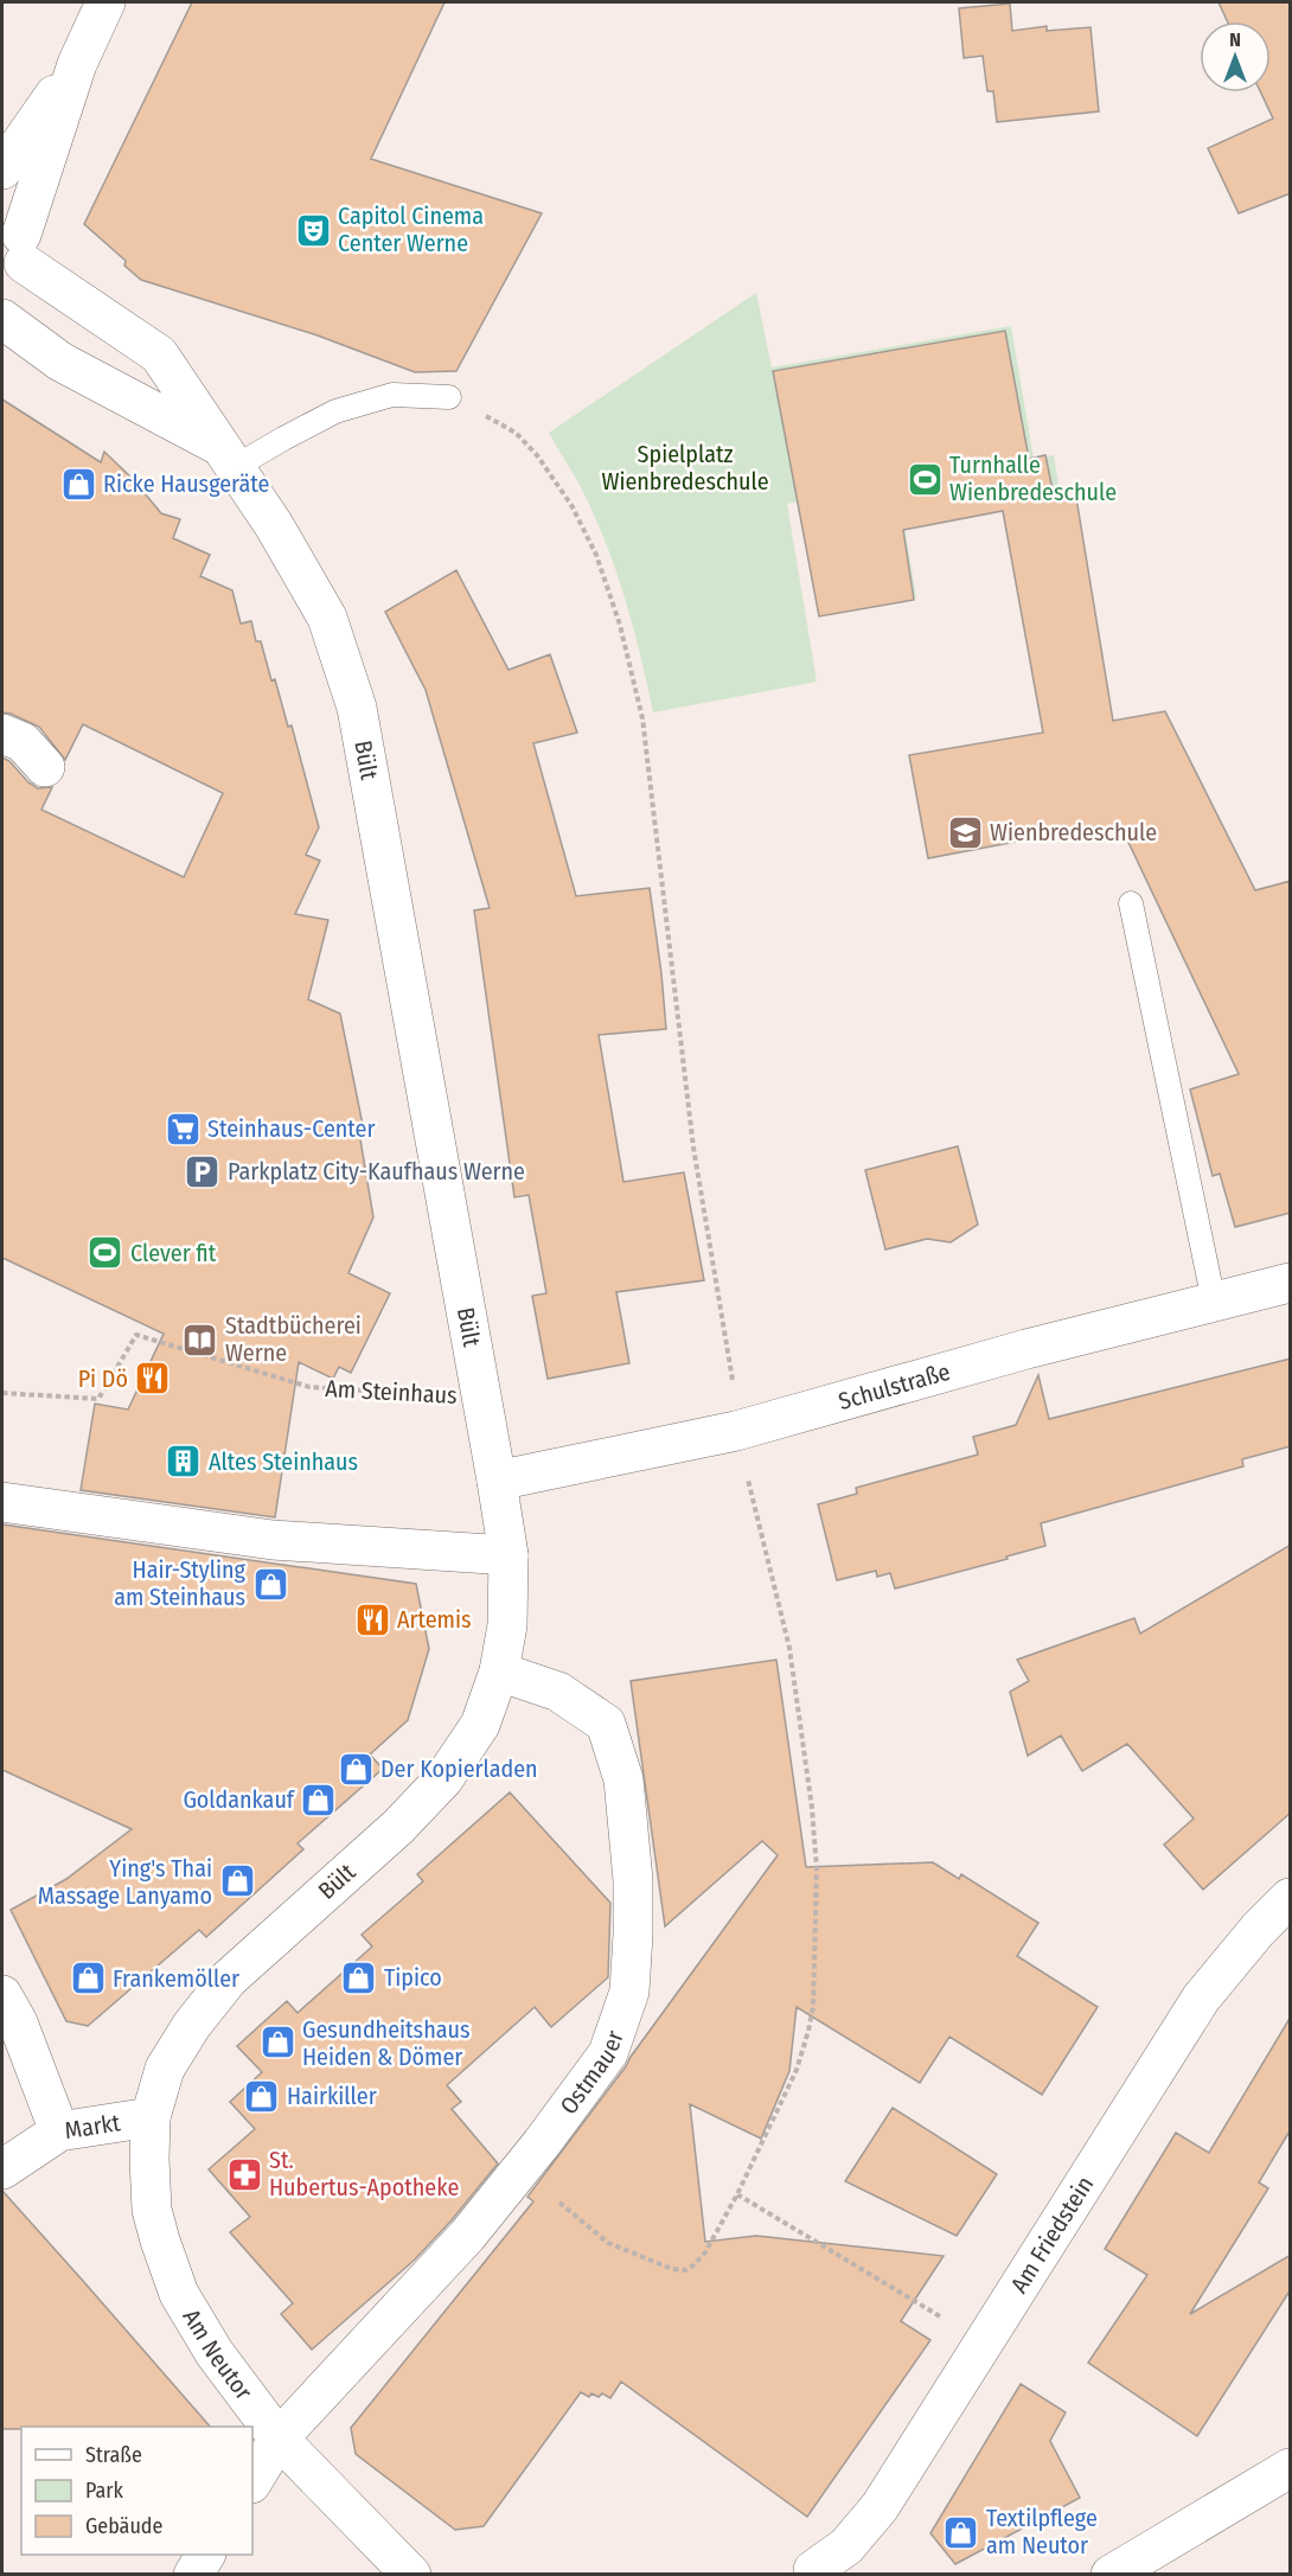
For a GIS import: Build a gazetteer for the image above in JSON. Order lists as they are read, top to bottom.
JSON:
{
  "streets": {
    "street": [
      "Bült",
      "Schulstraße",
      "Ostmauer",
      "Markt",
      "Am Friedstein",
      "Am Neutor"
    ],
    "path": ["Am Steinhaus"]
  },
  "crossings": [
    ["Bült", "Schulstraße"],
    ["Bült", "Am Steinhaus"],
    ["Bült", "Ostmauer"],
    ["Bült", "Markt"],
    ["Bült", "Am Neutor"],
    ["Ostmauer", "Am Neutor"],
    ["Markt", "Am Neutor"]
  ],
  "parks": ["Spielplatz Wienbredeschule"],
  "places": {
    "theatre": ["Capitol Cinema Center Werne"],
    "sports": ["Turnhalle Wienbredeschule", "Clever fit"],
    "shop": [
      "Ricke Hausgeräte",
      "Hair-Styling am Steinhaus",
      "Der Kopierladen",
      "Goldankauf",
      "Ying's Thai Massage Lanyamo",
      "Tipico",
      "Frankemöller",
      "Gesundheitshaus Heiden & Dömer",
      "Hairkiller",
      "Textilpflege am Neutor"
    ],
    "school or university": ["Wienbredeschule"],
    "supermarket": ["Steinhaus-Center"],
    "parking": ["Parkplatz City-Kaufhaus Werne"],
    "library": ["Stadtbücherei Werne"],
    "restaurant": ["Pi Dö", "Artemis"],
    "building": ["Altes Steinhaus"],
    "pharmacy": ["St. Hubertus-Apotheke"]
  },
  "legend": ["Straße", "Park", "Gebäude"],
  "north": "top"
}
